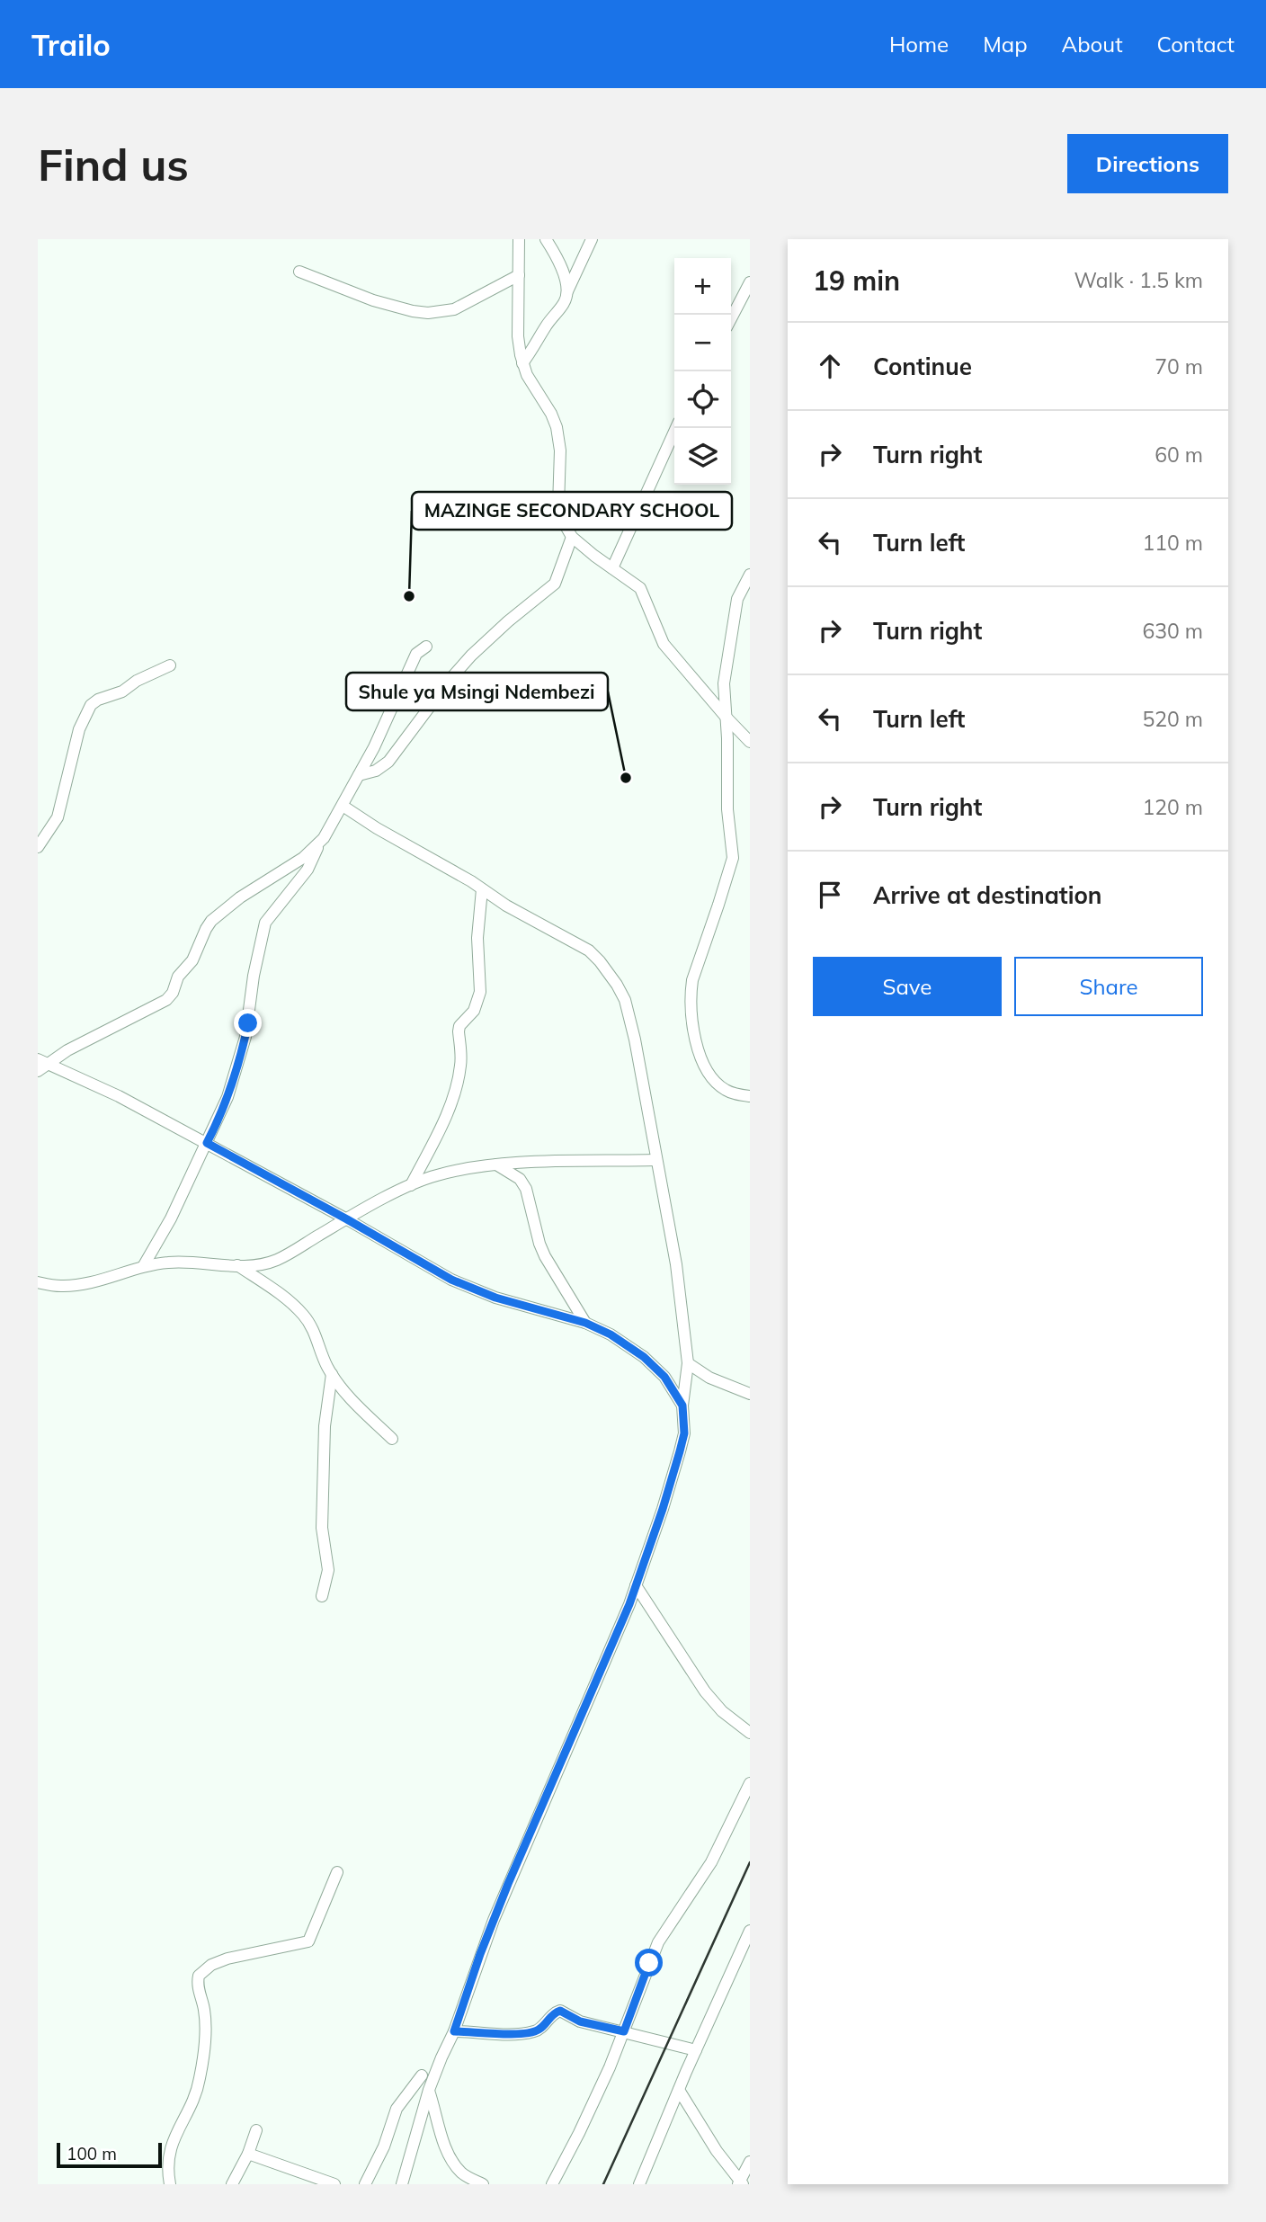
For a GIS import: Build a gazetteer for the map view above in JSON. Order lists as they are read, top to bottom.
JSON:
{
  "places": ["MAZINGE SECONDARY SCHOOL", "Shule ya Msingi Ndembezi"],
  "scale_bar": "100 m",
  "page": {
    "header": "Trailo",
    "nav": [
      "Home",
      "Map",
      "About",
      "Contact"
    ],
    "buttons": [
      "Directions",
      ["Save", "Share"]
    ],
    "title": "Find us",
    "heading": ["19 min", "Walk · 1.5 km"],
    "map_buttons": ["+", "−"],
    "list": [
      ["Continue", "70 m"],
      ["Turn right", "60 m"],
      ["Turn left", "110 m"],
      ["Turn right", "630 m"],
      ["Turn left", "520 m"],
      ["Turn right", "120 m"],
      "Arrive at destination"
    ],
    "scale": "100 m"
  }
}
